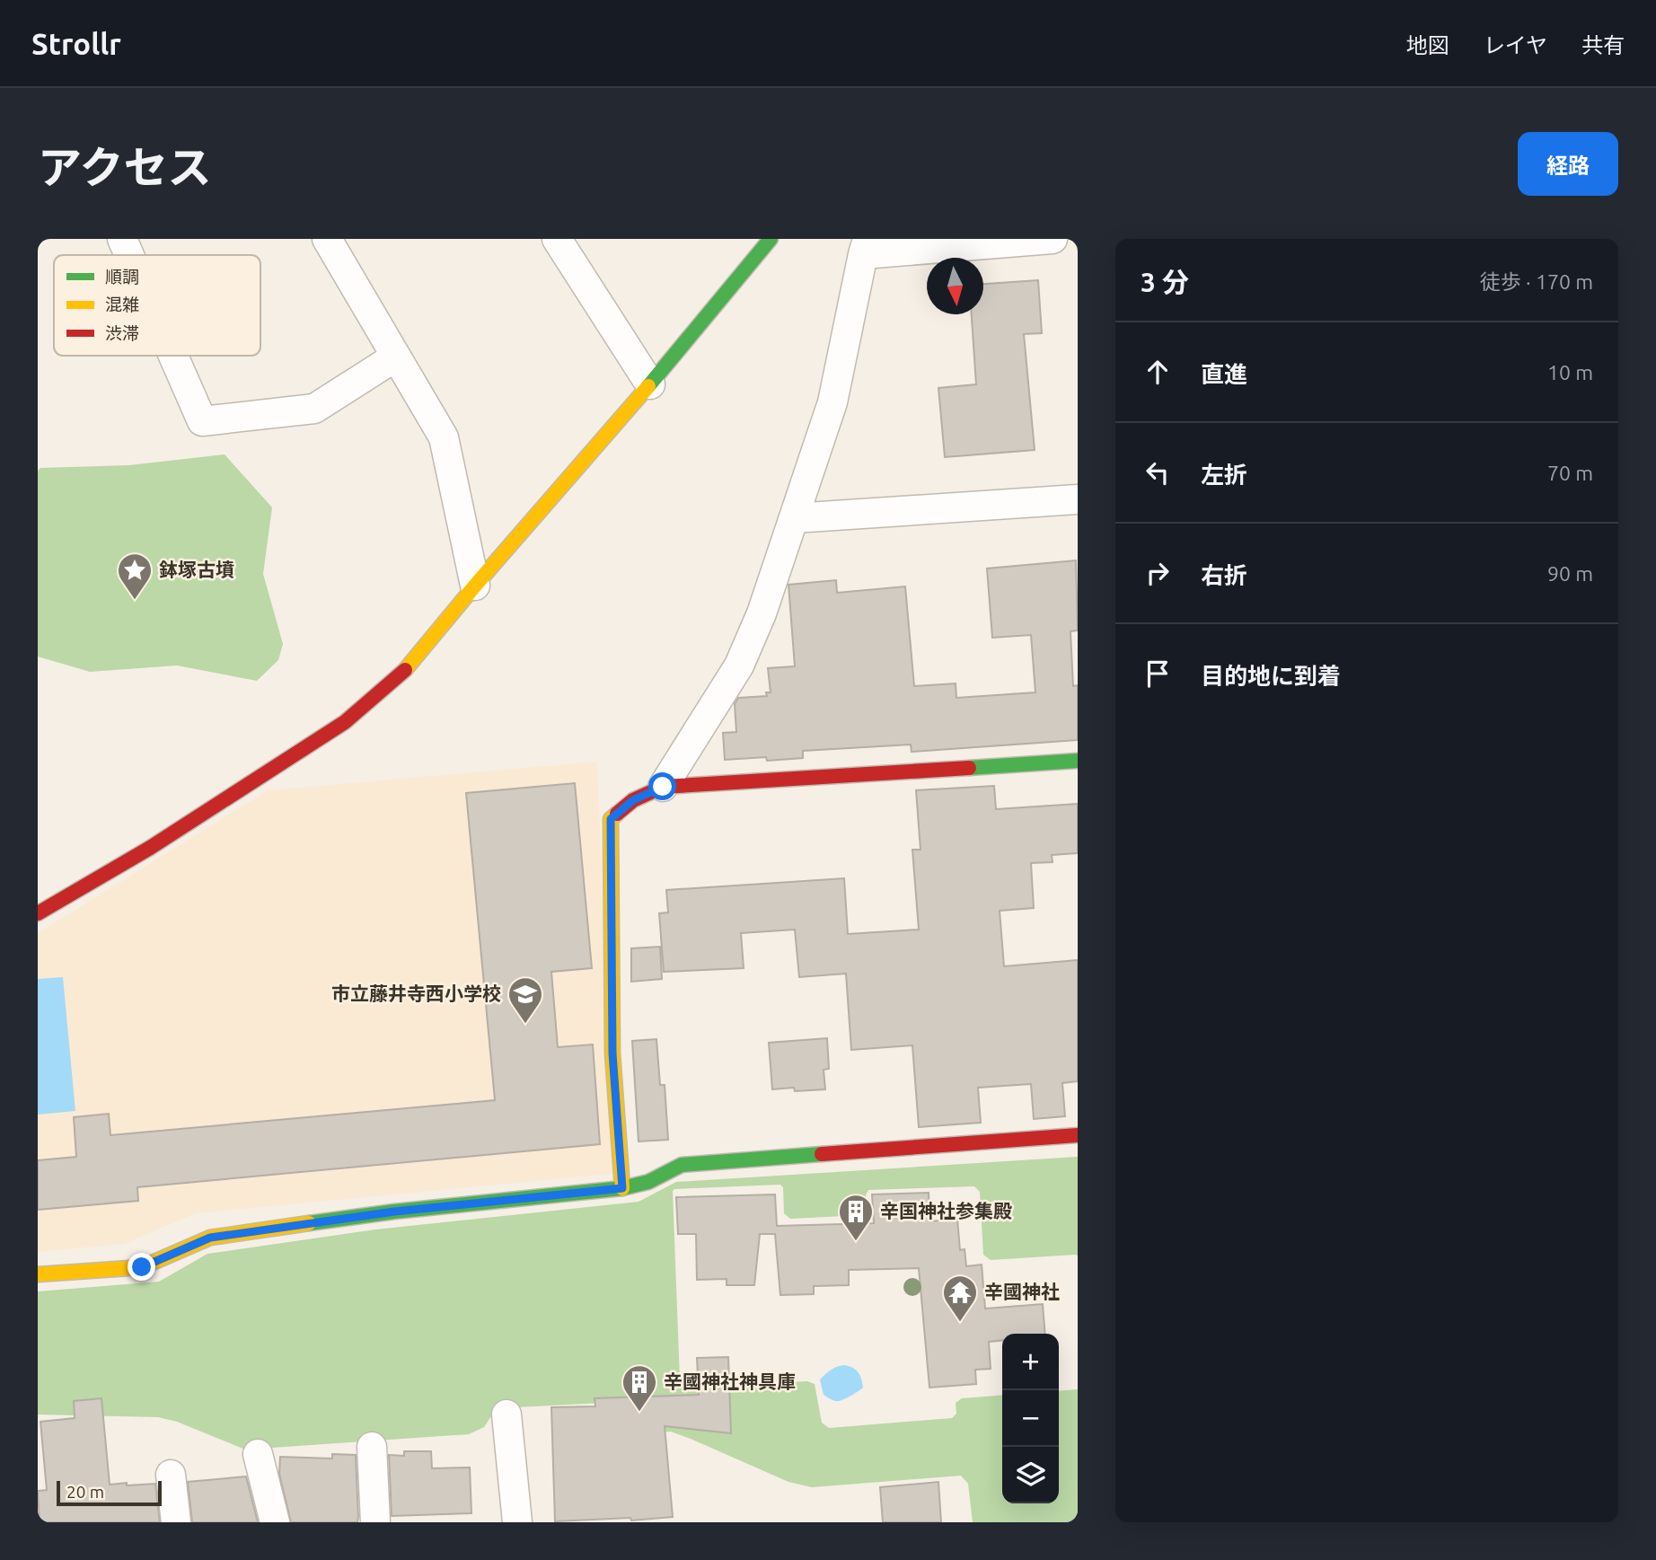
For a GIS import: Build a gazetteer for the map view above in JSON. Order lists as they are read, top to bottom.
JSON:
{
  "places": {
    "place": ["鉢塚古墳"],
    "school or university": ["市立藤井寺西小学校"],
    "building": ["辛国神社参集殿", "辛國神社神具庫"],
    "temple": ["辛國神社"]
  },
  "legend": ["順調", "混雑", "渋滞"],
  "scale_bar": "20 m",
  "north": "bottom",
  "page": {
    "header": "Strollr",
    "nav": ["地図", "レイヤ", "共有"],
    "title": "アクセス",
    "buttons": "経路",
    "heading": ["3 分", "徒歩 · 170 m"],
    "list": [
      ["直進", "10 m"],
      ["左折", "70 m"],
      ["右折", "90 m"],
      "目的地に到着"
    ],
    "map_buttons": ["+", "−"],
    "scale": "20 m"
  }
}
